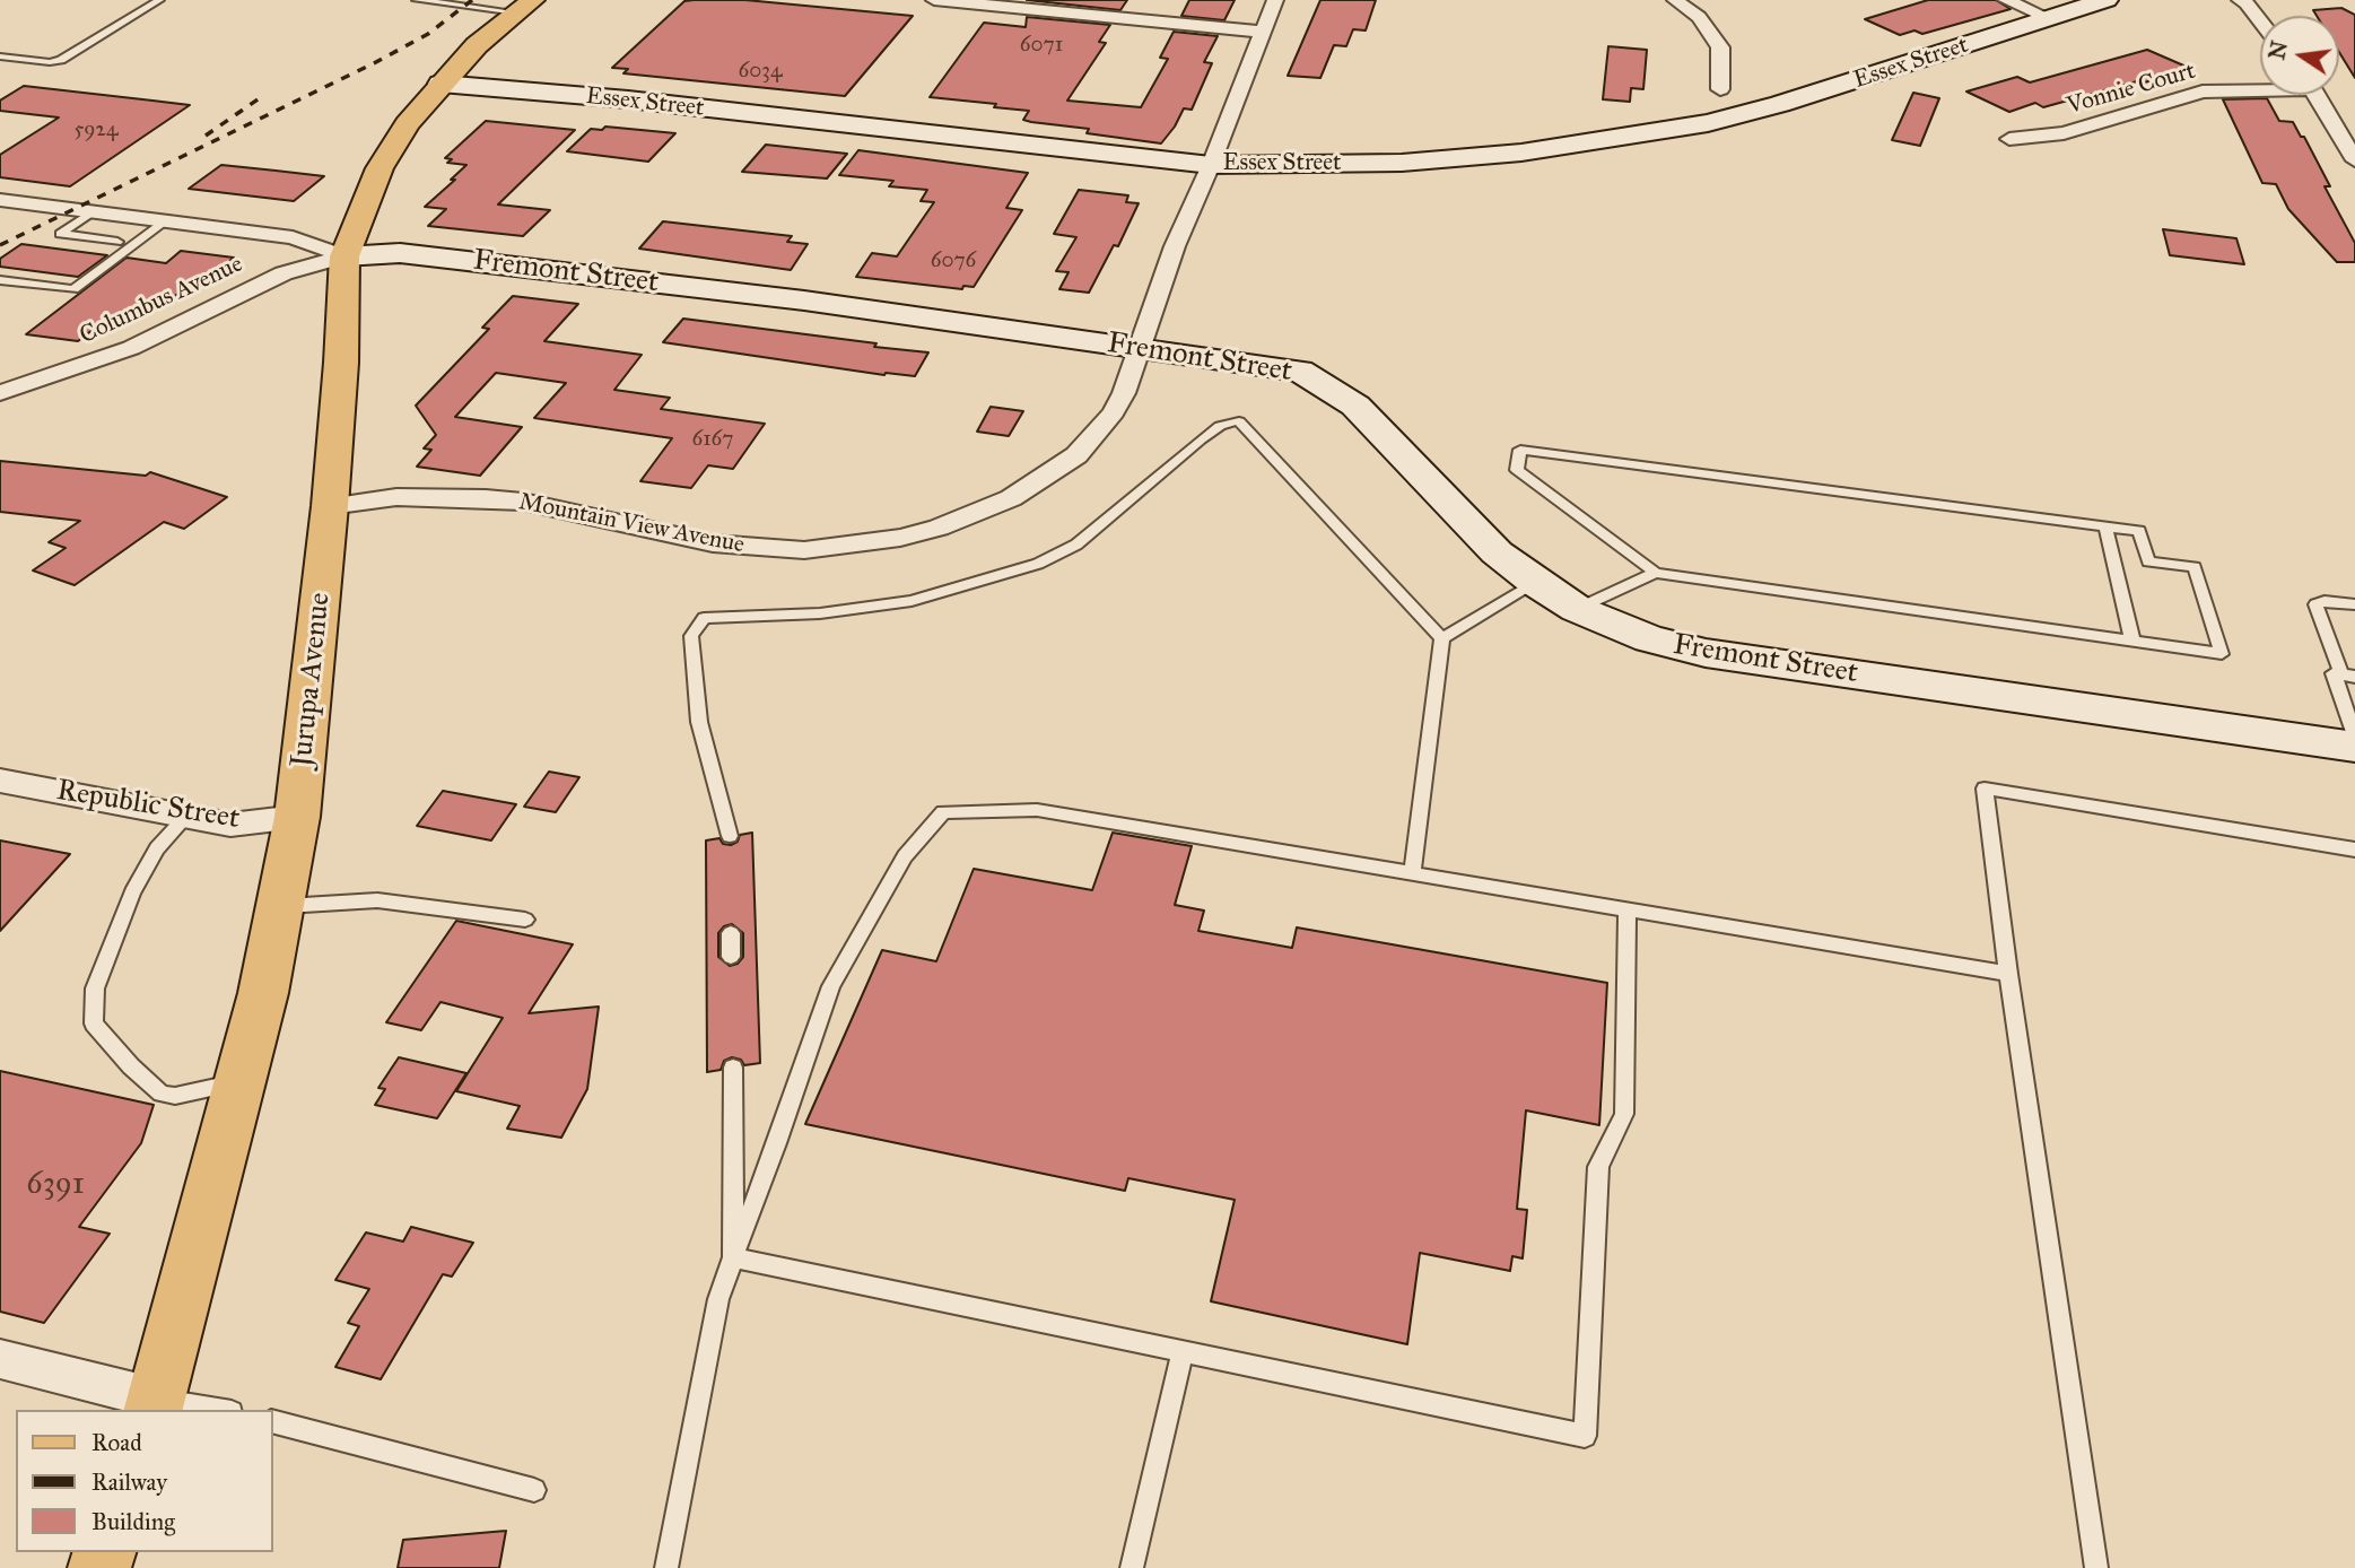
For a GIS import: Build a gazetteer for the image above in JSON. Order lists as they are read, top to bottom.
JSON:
{
  "streets": {
    "main road": ["Jurupa Avenue"],
    "street": [
      "Essex Street",
      "Vonnie Court",
      "Fremont Street",
      "Columbus Avenue",
      "Mountain View Avenue",
      "Republic Street"
    ]
  },
  "crossings": [
    ["Essex Street", "Mountain View Avenue"],
    ["Essex Street", "Jurupa Avenue"],
    ["Fremont Street", "Columbus Avenue"],
    ["Fremont Street", "Mountain View Avenue"],
    ["Fremont Street", "Jurupa Avenue"],
    ["Columbus Avenue", "Jurupa Avenue"],
    ["Mountain View Avenue", "Jurupa Avenue"],
    ["Jurupa Avenue", "Republic Street"]
  ],
  "house_numbers": [
    "6071",
    "6034",
    "5924",
    "6076",
    "6167",
    "6391"
  ],
  "legend": ["Road", "Railway", "Building"],
  "north": "left"
}
